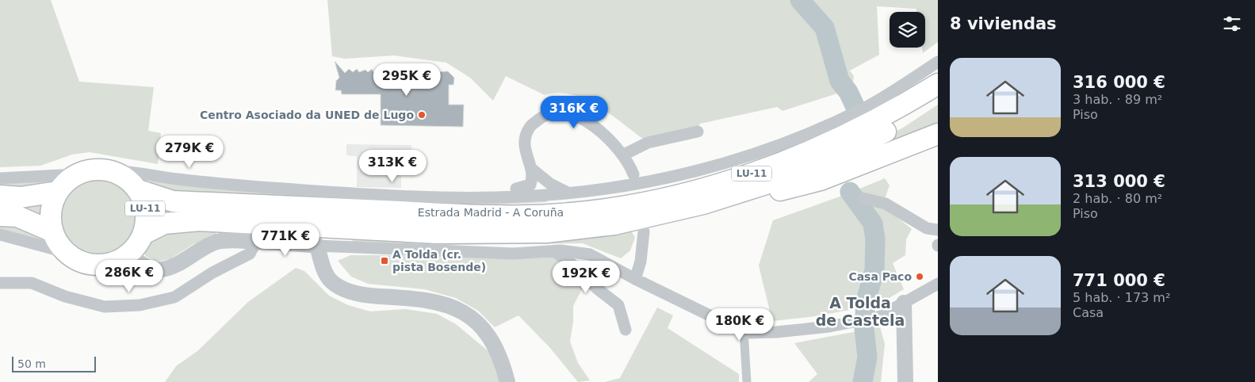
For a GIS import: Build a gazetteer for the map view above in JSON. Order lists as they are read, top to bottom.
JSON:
{
  "streets": {
    "highway": ["LU-11", "Estrada Madrid - A Coruña"]
  },
  "districts": ["A Tolda de Castela"],
  "places": {
    "other": ["Centro Asociado da UNED de Lugo", "Casa Paco"],
    "transit": ["A Tolda (cr. pista Bosende)"]
  },
  "scale_bar": "50 m",
  "page": {
    "heading": "8 viviendas",
    "list": [
      {
        "name": "316 000 €",
        "note": "3 hab. · 89 m² · Piso"
      },
      {
        "name": "313 000 €",
        "note": "2 hab. · 80 m² · Piso"
      },
      {
        "name": "771 000 €",
        "note": "5 hab. · 173 m² · Casa"
      }
    ],
    "price": [
      "295K €",
      "316K €",
      "279K €",
      "313K €",
      "771K €",
      "286K €",
      "192K €",
      "180K €"
    ],
    "scale": "50 m"
  }
}
